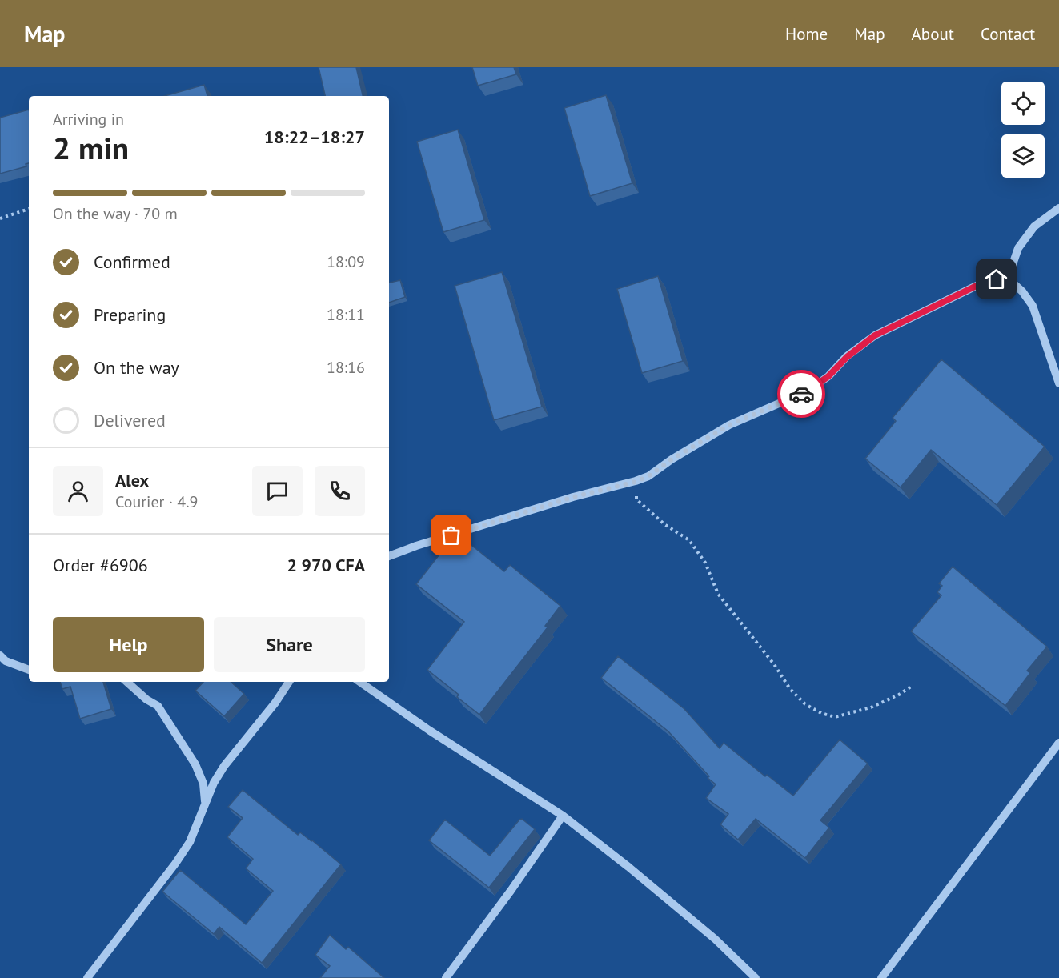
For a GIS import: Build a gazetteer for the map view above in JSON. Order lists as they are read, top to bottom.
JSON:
{
  "page": {
    "header": "Map",
    "nav": [
      "Home",
      "Map",
      "About",
      "Contact"
    ],
    "heading": ["2 min", "Arriving in", "18:22–18:27"],
    "panel": [
      "Alex",
      "Courier · 4.9",
      "Order #6906",
      "2 970 CFA"
    ],
    "bar": "On the way · 70 m",
    "list": [
      ["Confirmed", "18:09"],
      ["Preparing", "18:11"],
      ["On the way", "18:16"],
      "Delivered"
    ],
    "buttons": ["Help", "Share"]
  }
}
